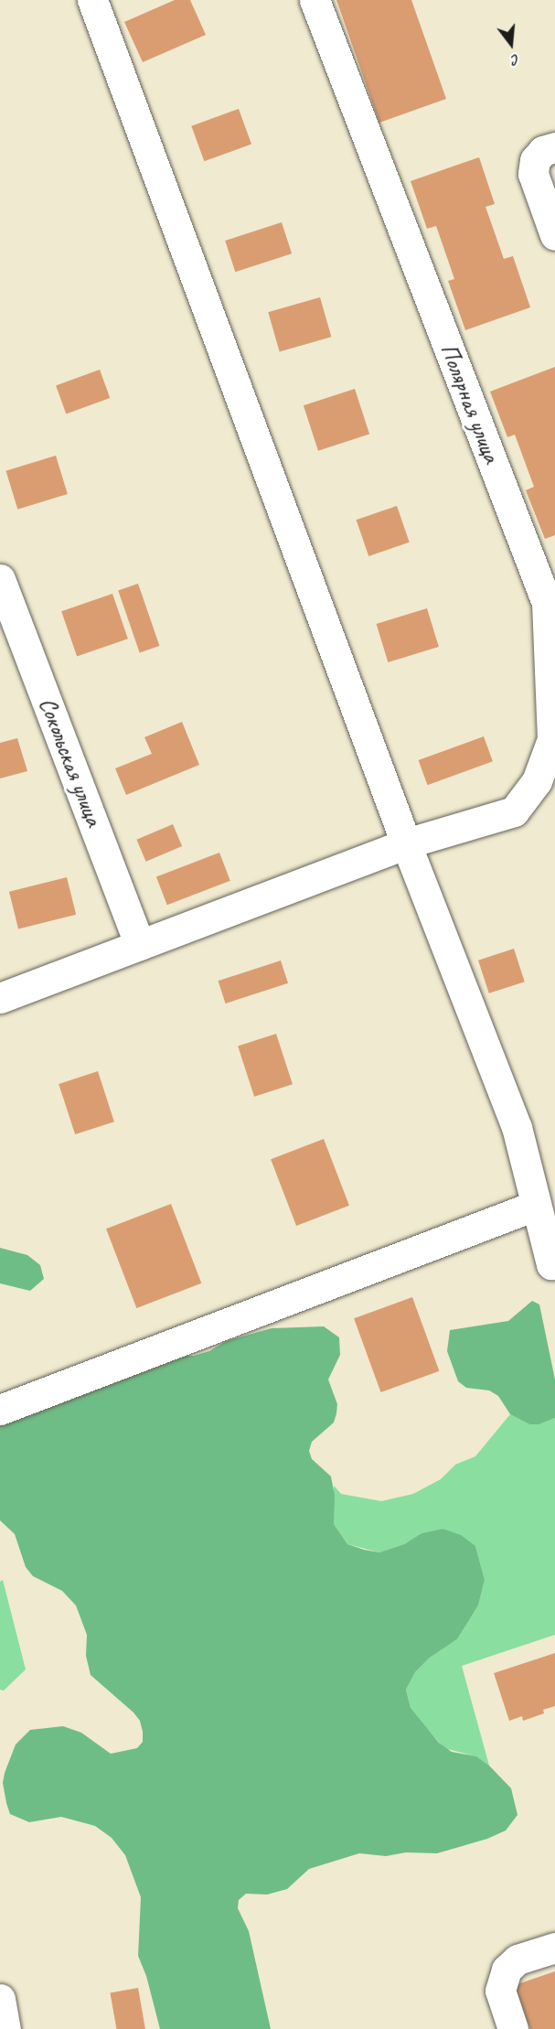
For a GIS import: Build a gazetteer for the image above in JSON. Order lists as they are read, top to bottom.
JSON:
{
  "streets": {
    "street": ["Полярная улица", "Сокольская улица"]
  },
  "north": "bottom"
}
